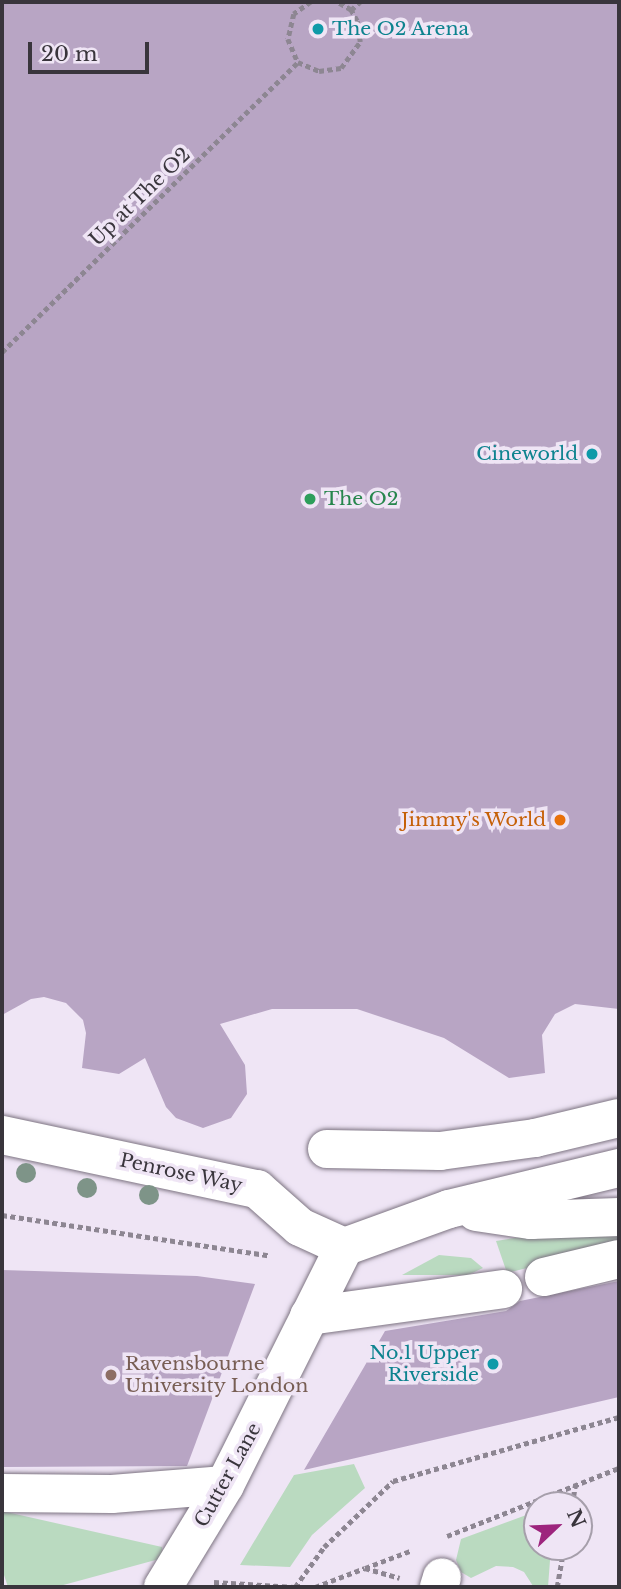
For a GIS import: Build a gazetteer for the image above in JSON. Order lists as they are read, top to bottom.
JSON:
{
  "streets": {
    "street": ["Penrose Way", "Cutter Lane"],
    "path": ["Up at The O2"]
  },
  "crossings": [
    ["Penrose Way", "Cutter Lane"]
  ],
  "places": [
    "The O2 Arena",
    "Cineworld",
    "The O2",
    "Jimmy's World",
    "No.1 Upper Riverside",
    "Ravensbourne University London"
  ],
  "scale_bar": "20 m",
  "north": "top right"
}
